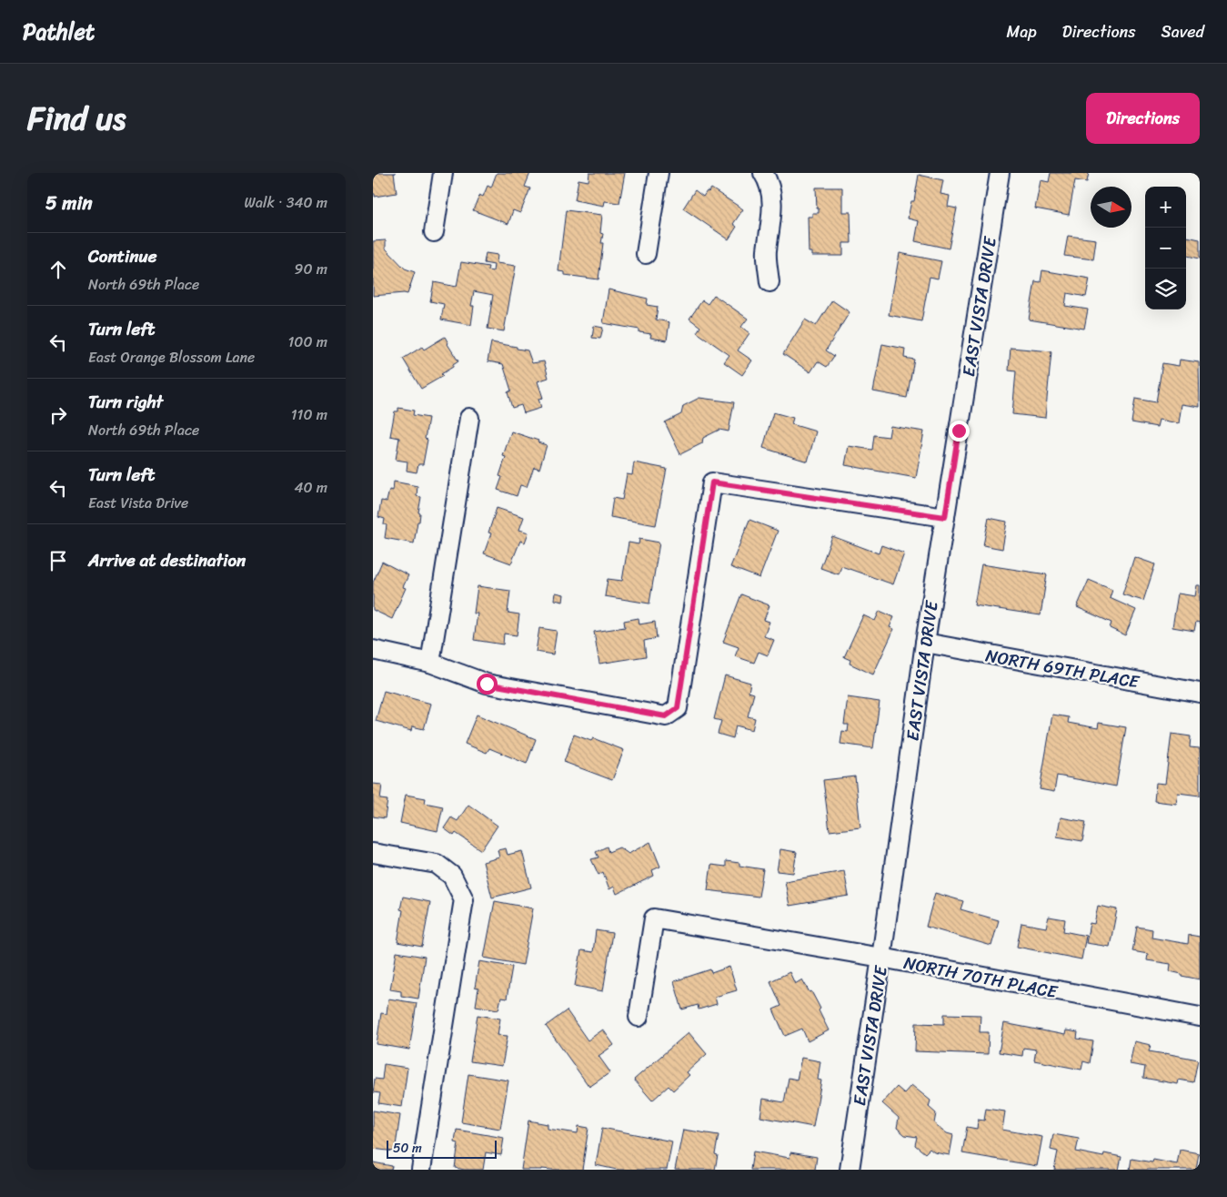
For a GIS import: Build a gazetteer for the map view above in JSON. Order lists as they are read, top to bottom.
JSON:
{
  "streets": {
    "street": ["EAST VISTA DRIVE", "NORTH 69TH PLACE", "NORTH 70TH PLACE"]
  },
  "crossings": [
    ["EAST VISTA DRIVE", "NORTH 69TH PLACE"],
    ["EAST VISTA DRIVE", "NORTH 70TH PLACE"]
  ],
  "scale_bar": "50 m",
  "north": "right",
  "page": {
    "header": "Pathlet",
    "nav": ["Map", "Directions", "Saved"],
    "title": "Find us",
    "buttons": "Directions",
    "heading": ["5 min", "Walk · 340 m"],
    "map_buttons": ["+", "−"],
    "list": [
      ["Continue", "North 69th Place", "90 m"],
      ["Turn left", "East Orange Blossom Lane", "100 m"],
      ["Turn right", "North 69th Place", "110 m"],
      ["Turn left", "East Vista Drive", "40 m"],
      "Arrive at destination"
    ],
    "scale": "50 m"
  }
}
